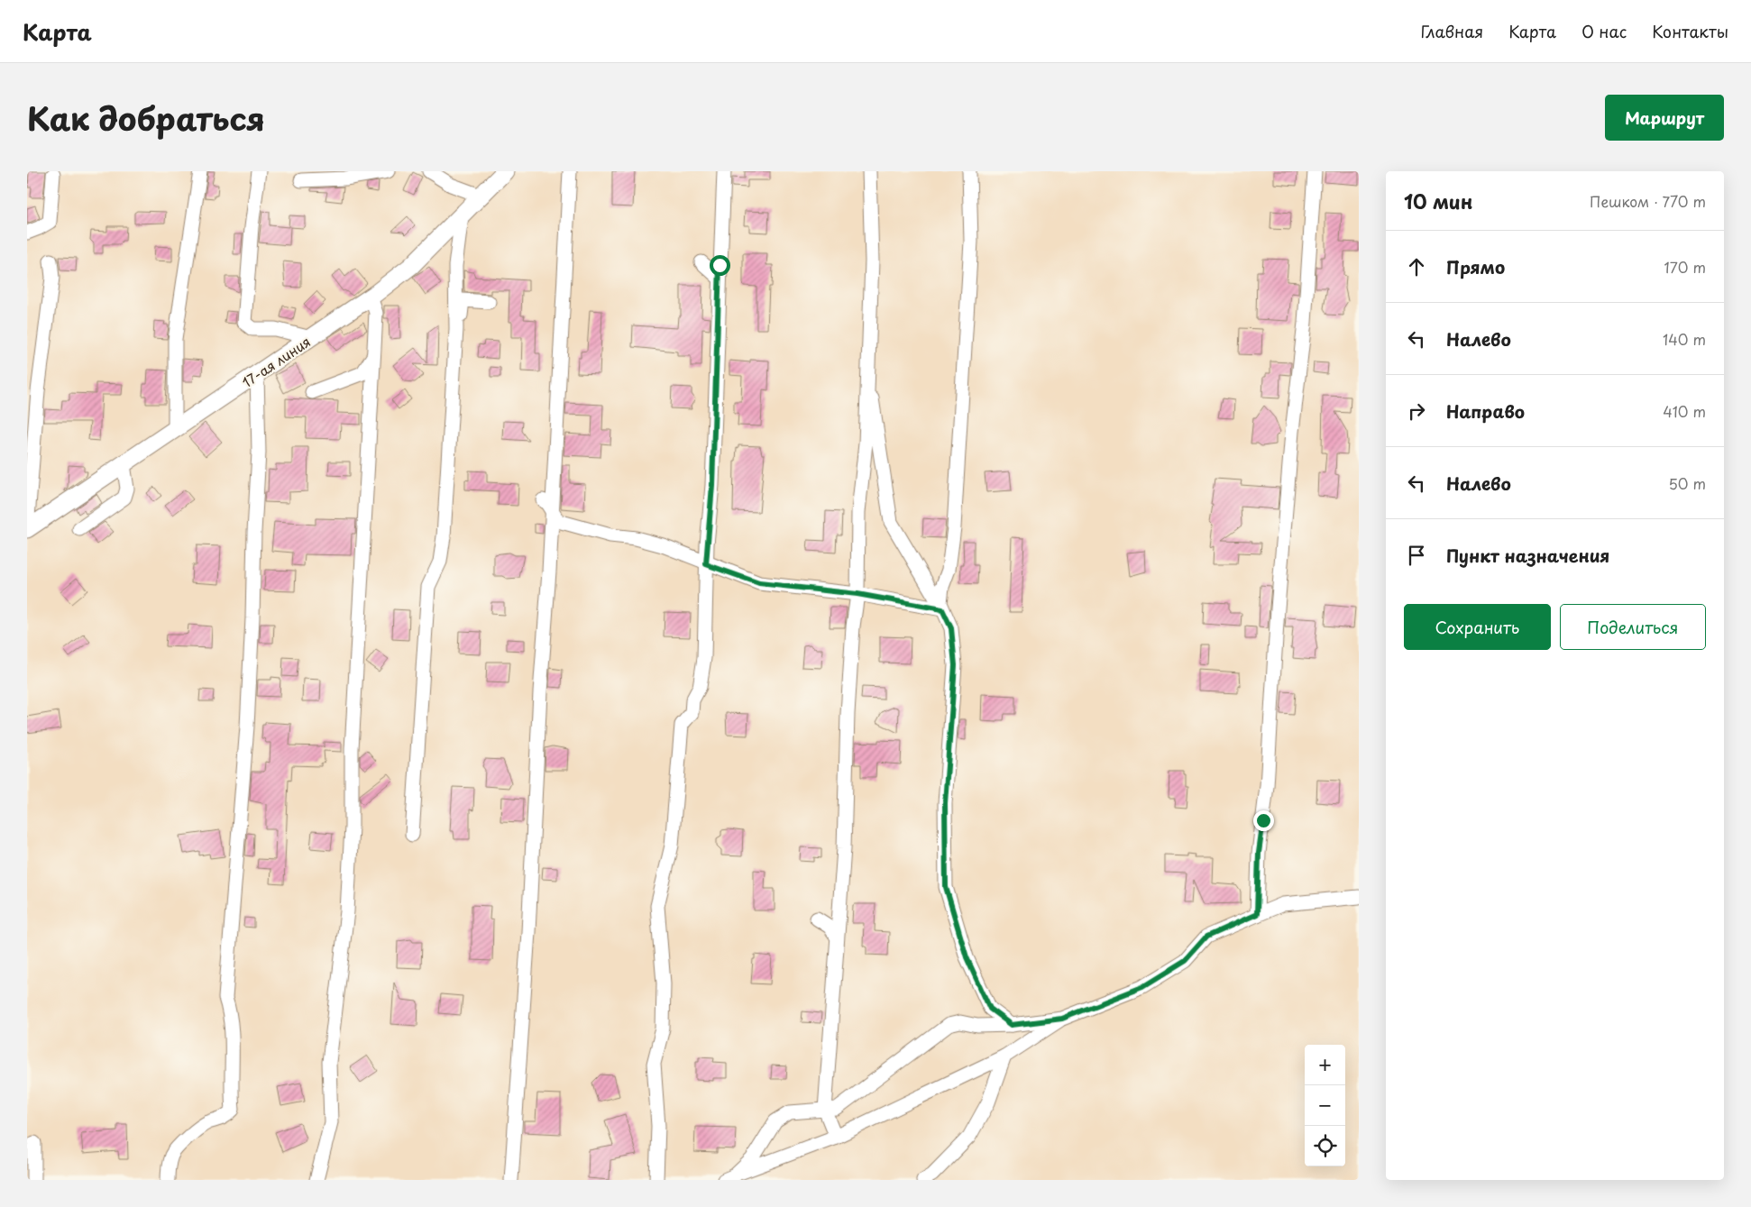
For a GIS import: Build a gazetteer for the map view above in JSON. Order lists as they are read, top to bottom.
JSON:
{
  "streets": {
    "street": ["17-ая линия"]
  },
  "page": {
    "header": "Карта",
    "nav": [
      "Главная",
      "Карта",
      "О нас",
      "Контакты"
    ],
    "title": "Как добраться",
    "buttons": [
      "Маршрут",
      ["Сохранить", "Поделиться"]
    ],
    "heading": ["10 мин", "Пешком · 770 m"],
    "list": [
      ["Прямо", "170 m"],
      ["Налево", "140 m"],
      ["Направо", "410 m"],
      ["Налево", "50 m"],
      "Пункт назначения"
    ],
    "map_buttons": ["+", "−"]
  }
}
